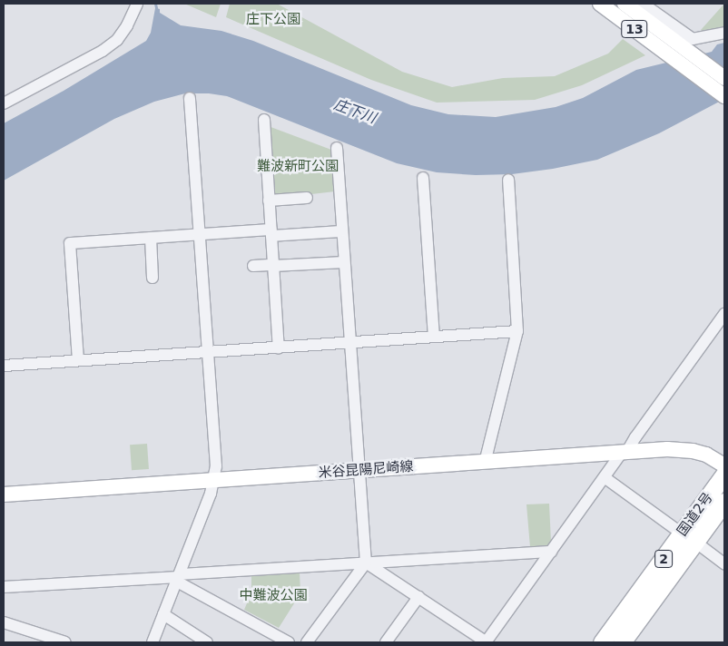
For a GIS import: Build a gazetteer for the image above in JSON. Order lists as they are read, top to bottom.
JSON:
{
  "streets": {
    "highway": ["国道2号", "2"],
    "main road": ["13", "米谷昆陽尼崎線"]
  },
  "water": ["庄下川"],
  "parks": ["庄下公園", "難波新町公園", "中難波公園"]
}
